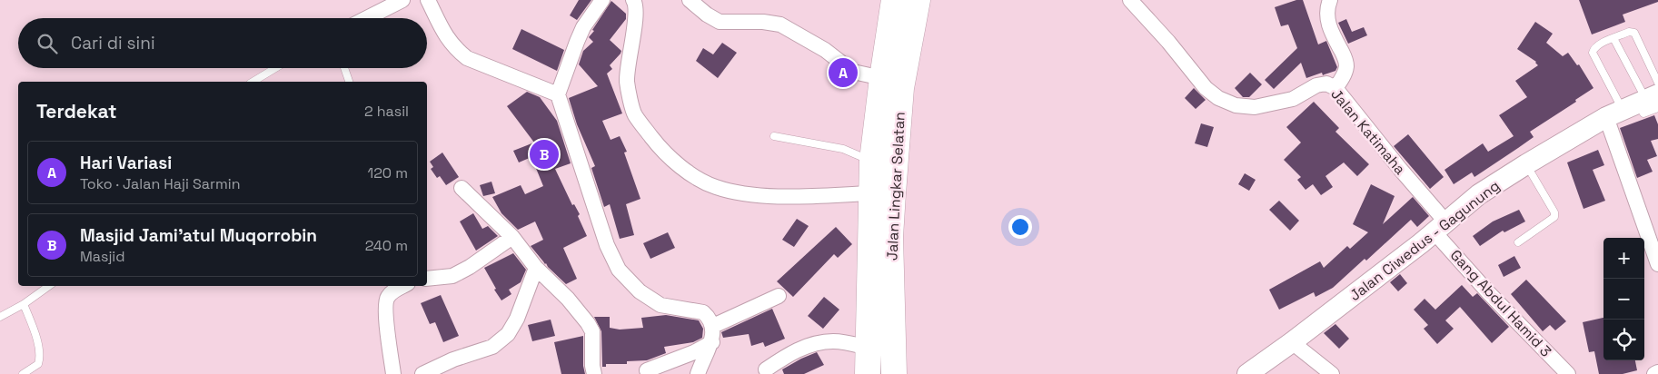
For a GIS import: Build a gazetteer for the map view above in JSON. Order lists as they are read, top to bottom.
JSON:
{
  "streets": {
    "highway": ["Jalan Lingkar Selatan"],
    "street": ["Jalan Katimaha", "Jalan Ciwedus - Gagunung", "Gang Abdul Hamid 3"]
  },
  "crossings": [
    ["Jalan Katimaha", "Jalan Ciwedus - Gagunung"],
    ["Jalan Katimaha", "Gang Abdul Hamid 3"],
    ["Jalan Ciwedus - Gagunung", "Gang Abdul Hamid 3"]
  ],
  "page": {
    "search": "Cari di sini",
    "pins": ["A", "B"],
    "heading": ["Terdekat", "2 hasil"],
    "list": [
      {
        "mark": "A",
        "name": "Hari Variasi",
        "note": "Toko · Jalan Haji Sarmin",
        "value": "120 m"
      },
      {
        "mark": "B",
        "name": "Masjid Jami'atul Muqorrobin",
        "note": "Masjid",
        "value": "240 m"
      }
    ],
    "map_buttons": ["+", "−"]
  }
}
